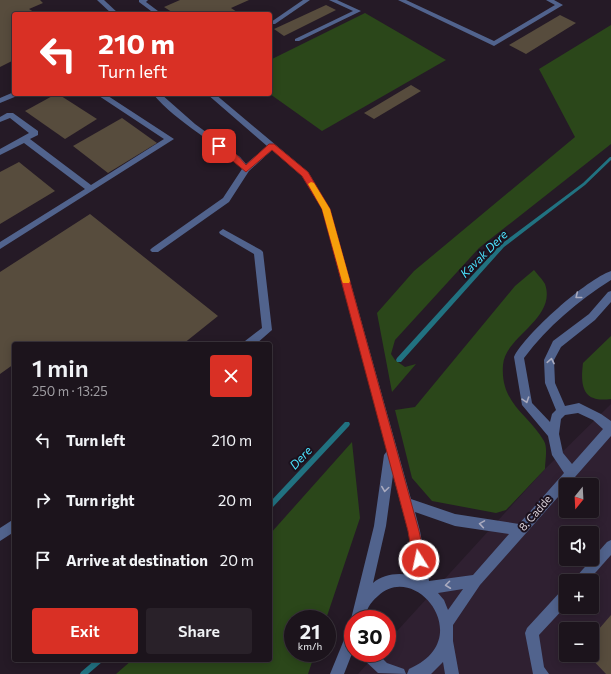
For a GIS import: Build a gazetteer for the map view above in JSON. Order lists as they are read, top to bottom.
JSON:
{
  "streets": {
    "street": ["8. Cadde"]
  },
  "water": ["Kavak Dere", "Dere"],
  "north": "bottom",
  "page": {
    "turn": ["210 m", "Turn left"],
    "heading": ["1 min", "250 m · 13:25"],
    "list": [
      {
        "name": "Turn left",
        "value": "210 m"
      },
      {
        "name": "Turn right",
        "value": "20 m"
      },
      {
        "name": "Arrive at destination",
        "value": "20 m"
      }
    ],
    "map_buttons": ["+", "−"],
    "buttons": ["Exit", "Share"],
    "speed": "21 km/h",
    "limit": "30"
  }
}
